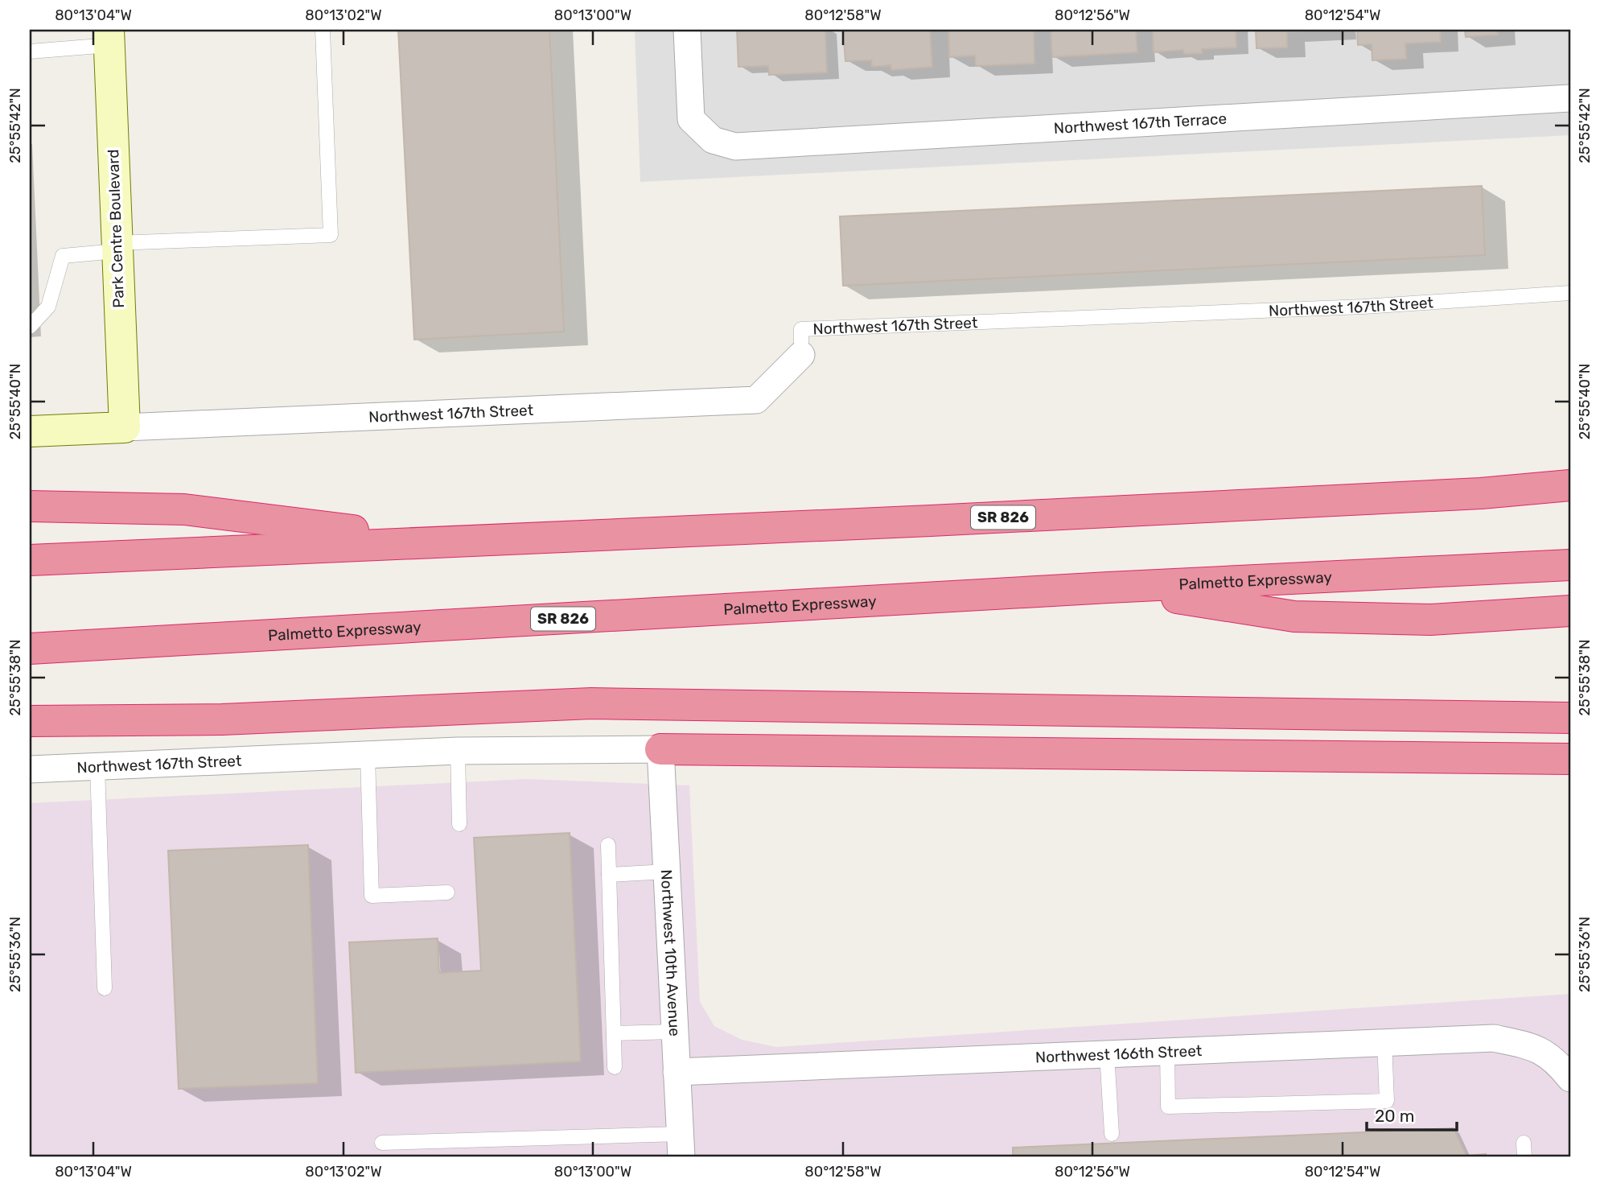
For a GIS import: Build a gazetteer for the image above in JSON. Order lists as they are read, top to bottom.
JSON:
{
  "streets": {
    "highway": ["SR 826", "Palmetto Expressway"],
    "street": [
      "Northwest 167th Terrace",
      "Park Centre Boulevard",
      "Northwest 167th Street",
      "Northwest 10th Avenue",
      "Northwest 166th Street"
    ]
  },
  "crossings": [
    ["Park Centre Boulevard", "Northwest 167th Street"],
    ["Northwest 167th Street", "Northwest 10th Avenue"],
    ["Northwest 10th Avenue", "Northwest 166th Street"]
  ],
  "scale_bar": "20 m",
  "coordinates": [
    "80°13'04\"W",
    "80°13'02\"W",
    "80°13'00\"W",
    "80°12'58\"W",
    "80°12'56\"W",
    "80°12'54\"W",
    "25°55'42\"N",
    "25°55'40\"N",
    "25°55'38\"N",
    "25°55'36\"N"
  ]
}
